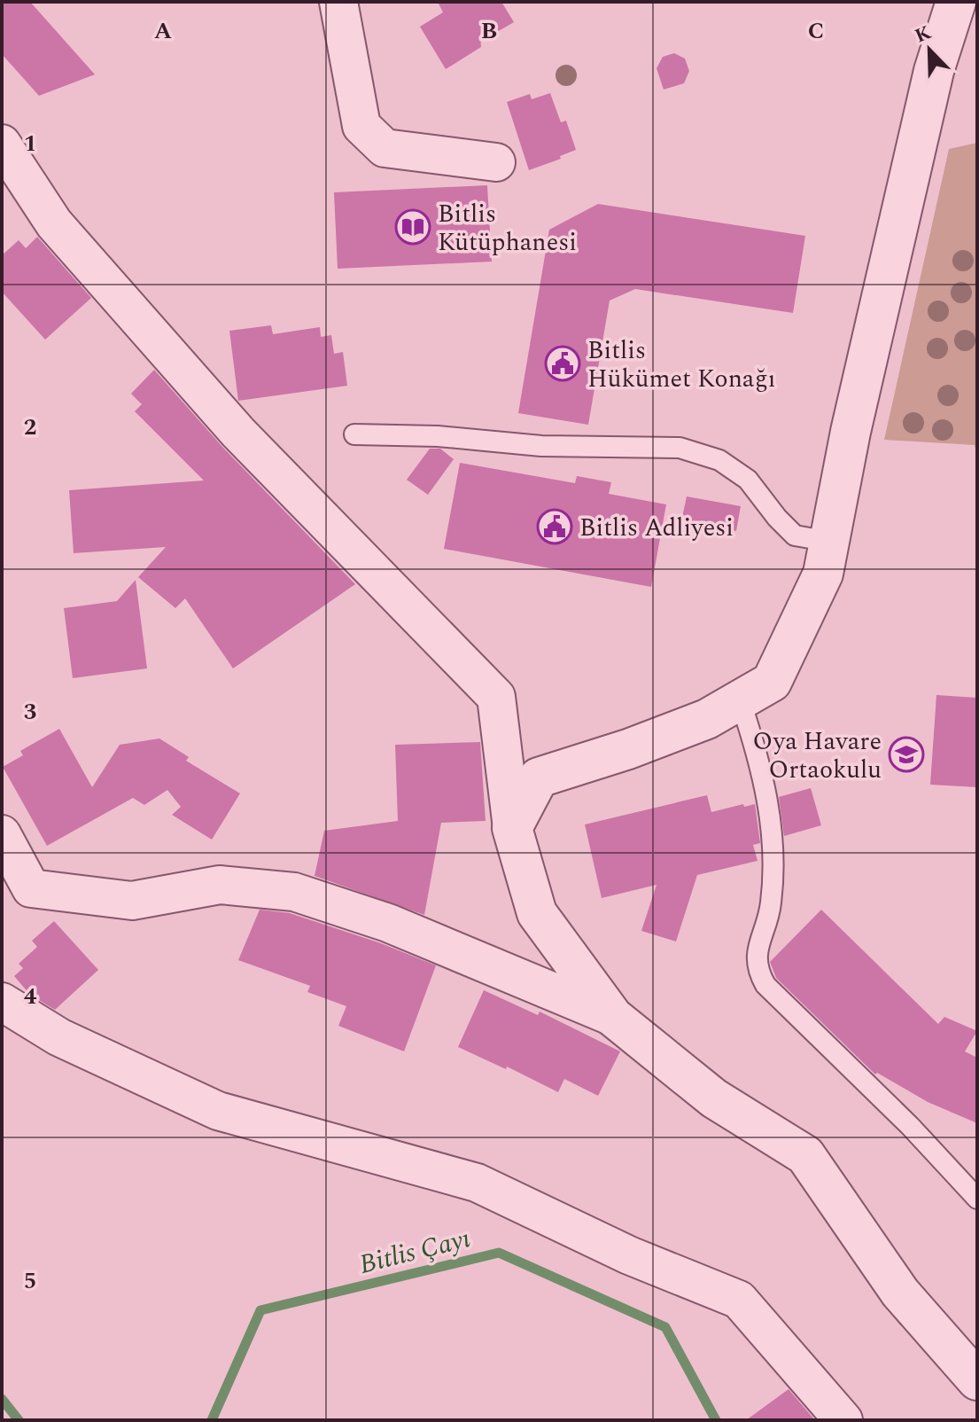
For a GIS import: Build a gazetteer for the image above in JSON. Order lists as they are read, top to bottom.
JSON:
{
  "water": ["Bitlis Çayı"],
  "places": {
    "library": ["Bitlis Kütüphanesi"],
    "public building": ["Bitlis Hükümet Konağı", "Bitlis Adliyesi"],
    "school or university": ["Oya Havare Ortaokulu"]
  },
  "north": "top left",
  "grid": {
    "columns": ["A", "B", "C"],
    "rows": [
      "1",
      "2",
      "3",
      "4",
      "5"
    ]
  }
}
